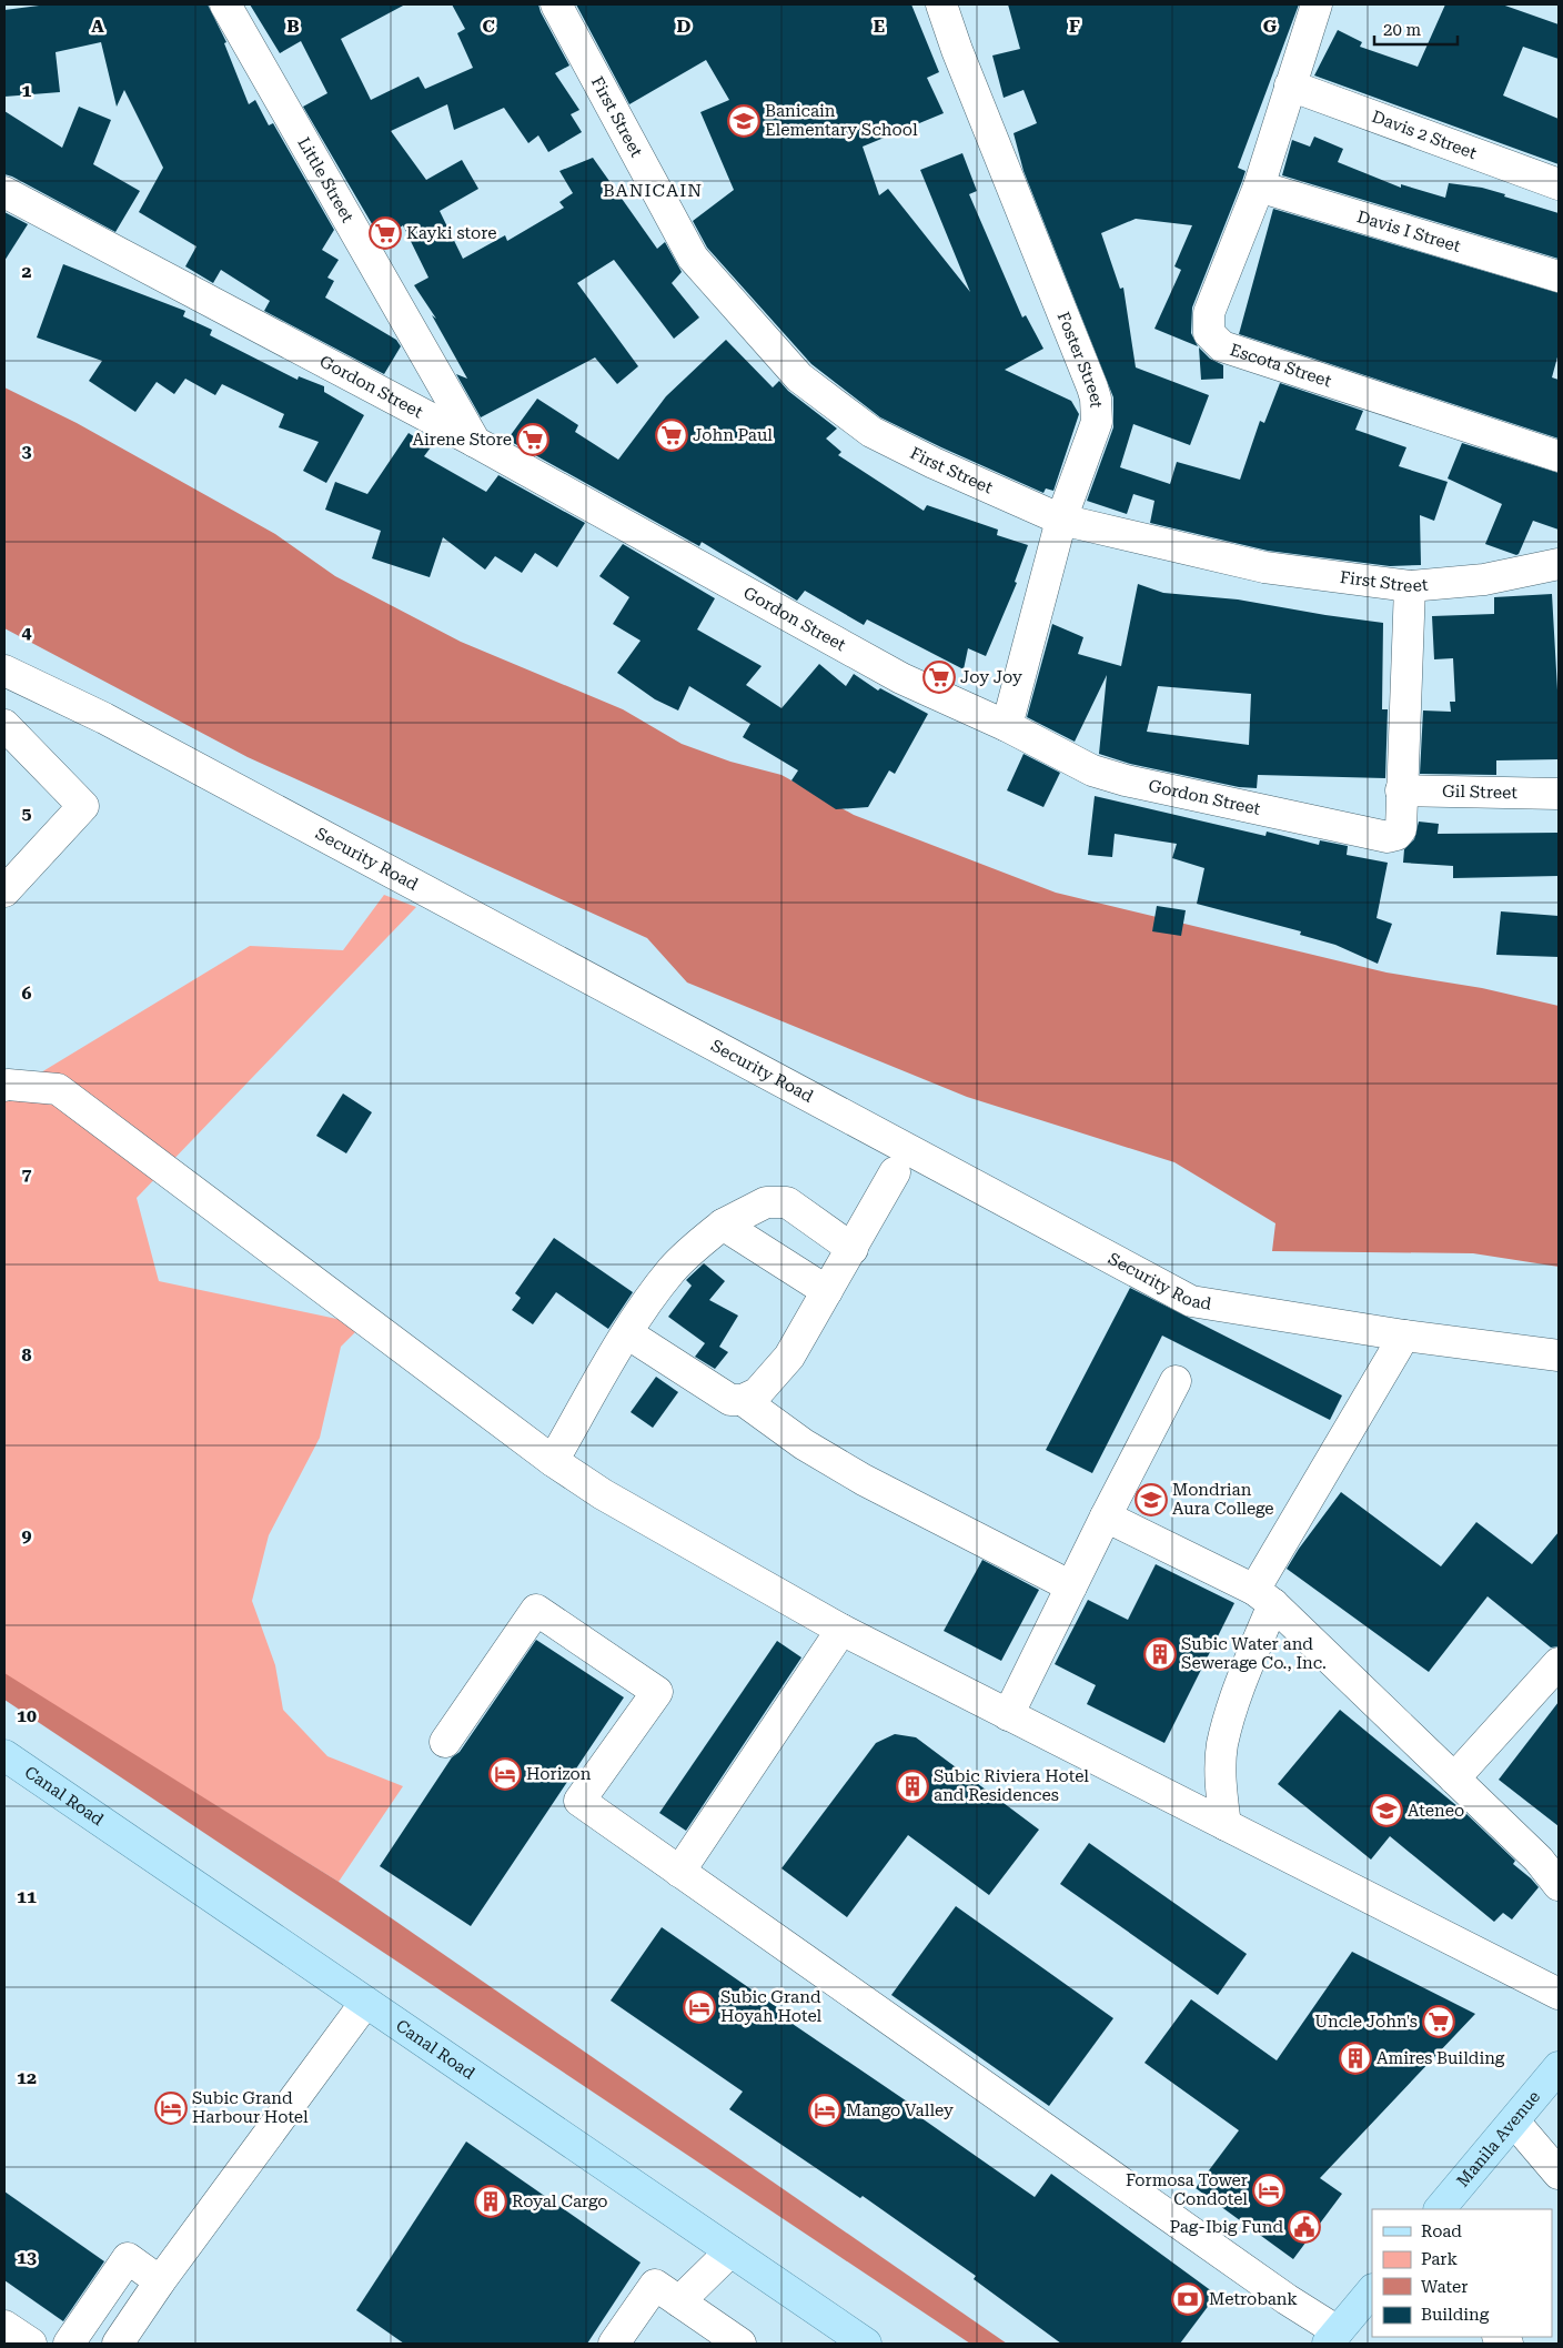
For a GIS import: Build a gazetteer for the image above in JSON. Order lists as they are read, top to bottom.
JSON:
{
  "streets": {
    "main road": ["Canal Road", "Manila Avenue"],
    "street": [
      "First Street",
      "Davis 2 Street",
      "Little Street",
      "Davis I Street",
      "Foster Street",
      "Escota Street",
      "Gordon Street",
      "Gil Street",
      "Security Road"
    ]
  },
  "crossings": [
    ["First Street", "Foster Street"],
    ["First Street", "Gordon Street"],
    ["Davis 2 Street", "Escota Street"],
    ["Little Street", "Gordon Street"],
    ["Davis I Street", "Escota Street"],
    ["Foster Street", "Gordon Street"],
    ["Gordon Street", "Gil Street"]
  ],
  "districts": ["BANICAIN"],
  "places": {
    "school or university": ["Banicain Elementary School", "Mondrian Aura College", "Ateneo"],
    "supermarket": [
      "Kayki store",
      "John Paul",
      "Airene Store",
      "Joy Joy",
      "Uncle John's"
    ],
    "building": [
      "Subic Water and Sewerage Co., Inc.",
      "Subic Riviera Hotel and Residences",
      "Amires Building",
      "Royal Cargo"
    ],
    "hotel": [
      "Horizon",
      "Subic Grand Hoyah Hotel",
      "Subic Grand Harbour Hotel",
      "Mango Valley",
      "Formosa Tower Condotel"
    ],
    "public building": ["Pag-Ibig Fund"],
    "bank": ["Metrobank"]
  },
  "legend": [
    "Road",
    "Park",
    "Water",
    "Building"
  ],
  "scale_bar": "20 m",
  "grid": {
    "columns": [
      "A",
      "B",
      "C",
      "D",
      "E",
      "F",
      "G"
    ],
    "rows": [
      "1",
      "2",
      "3",
      "4",
      "5",
      "6",
      "7",
      "8",
      "9",
      "10",
      "11",
      "12",
      "13"
    ]
  }
}
